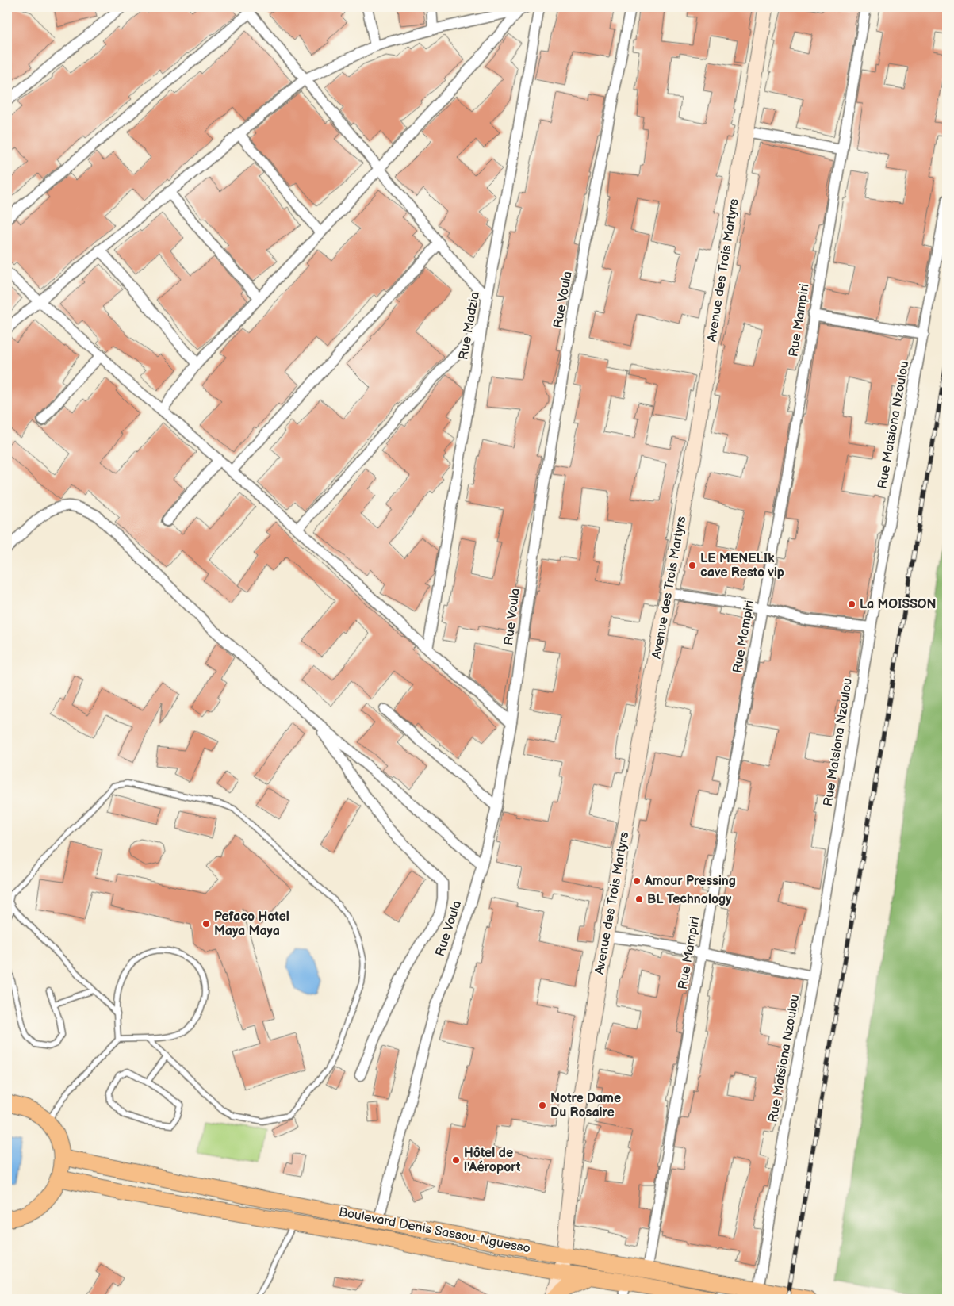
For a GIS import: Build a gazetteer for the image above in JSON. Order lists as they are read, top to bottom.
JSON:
{
  "streets": {
    "main road": ["Avenue des Trois Martyrs", "Boulevard Denis Sassou-Nguesso"],
    "street": [
      "Rue Voula",
      "Rue Mampiri",
      "Rue Madzia",
      "Rue Matsiona Nzoulou"
    ]
  },
  "crossings": [
    ["Avenue des Trois Martyrs", "Boulevard Denis Sassou-Nguesso"],
    ["Rue Voula", "Boulevard Denis Sassou-Nguesso"],
    ["Rue Mampiri", "Boulevard Denis Sassou-Nguesso"],
    ["Rue Matsiona Nzoulou", "Boulevard Denis Sassou-Nguesso"]
  ],
  "places": [
    "LE MENELIk cave Resto vip",
    "La MOISSON",
    "Amour Pressing",
    "BL Technology",
    "Pefaco Hotel Maya Maya",
    "Notre Dame Du Rosaire",
    "Hôtel de l'Aéroport"
  ]
}
